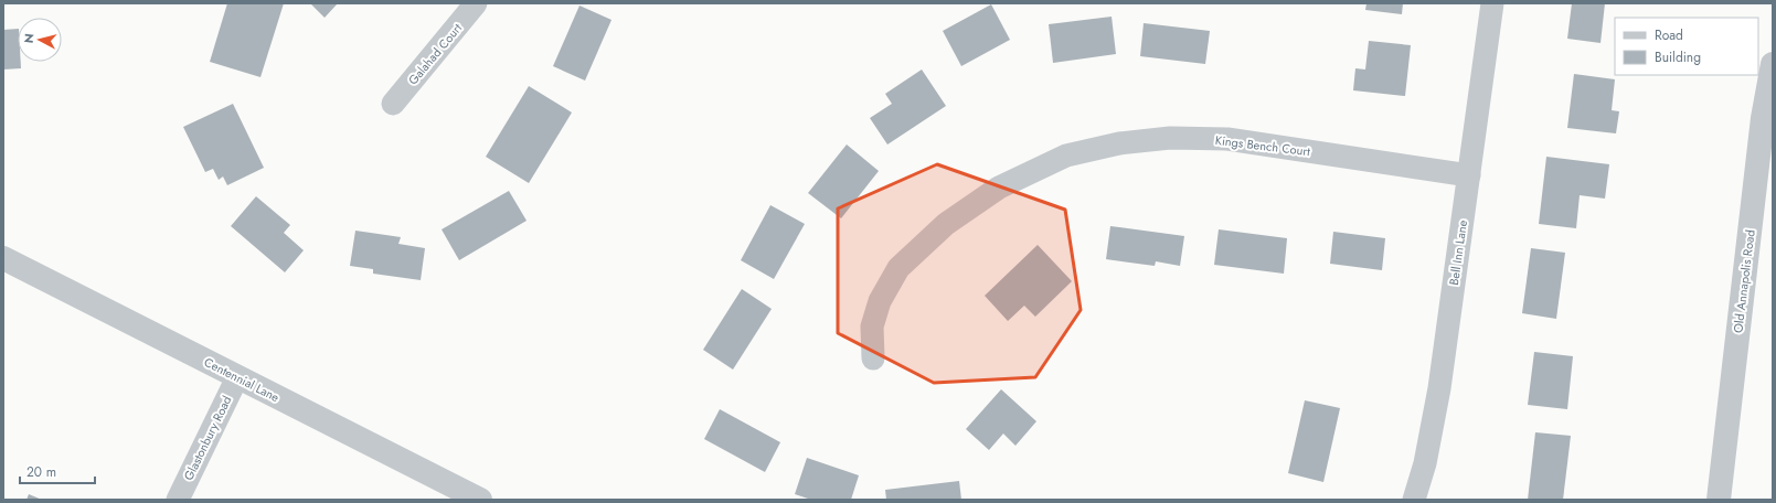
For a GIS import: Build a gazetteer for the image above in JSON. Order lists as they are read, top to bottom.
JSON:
{
  "streets": {
    "street": [
      "Galahad Court",
      "Kings Bench Court",
      "Bell Inn Lane",
      "Old Annapolis Road",
      "Centennial Lane",
      "Glastonbury Road"
    ]
  },
  "crossings": [
    ["Kings Bench Court", "Bell Inn Lane"],
    ["Centennial Lane", "Glastonbury Road"]
  ],
  "legend": ["Road", "Building"],
  "scale_bar": "20 m",
  "north": "left"
}
